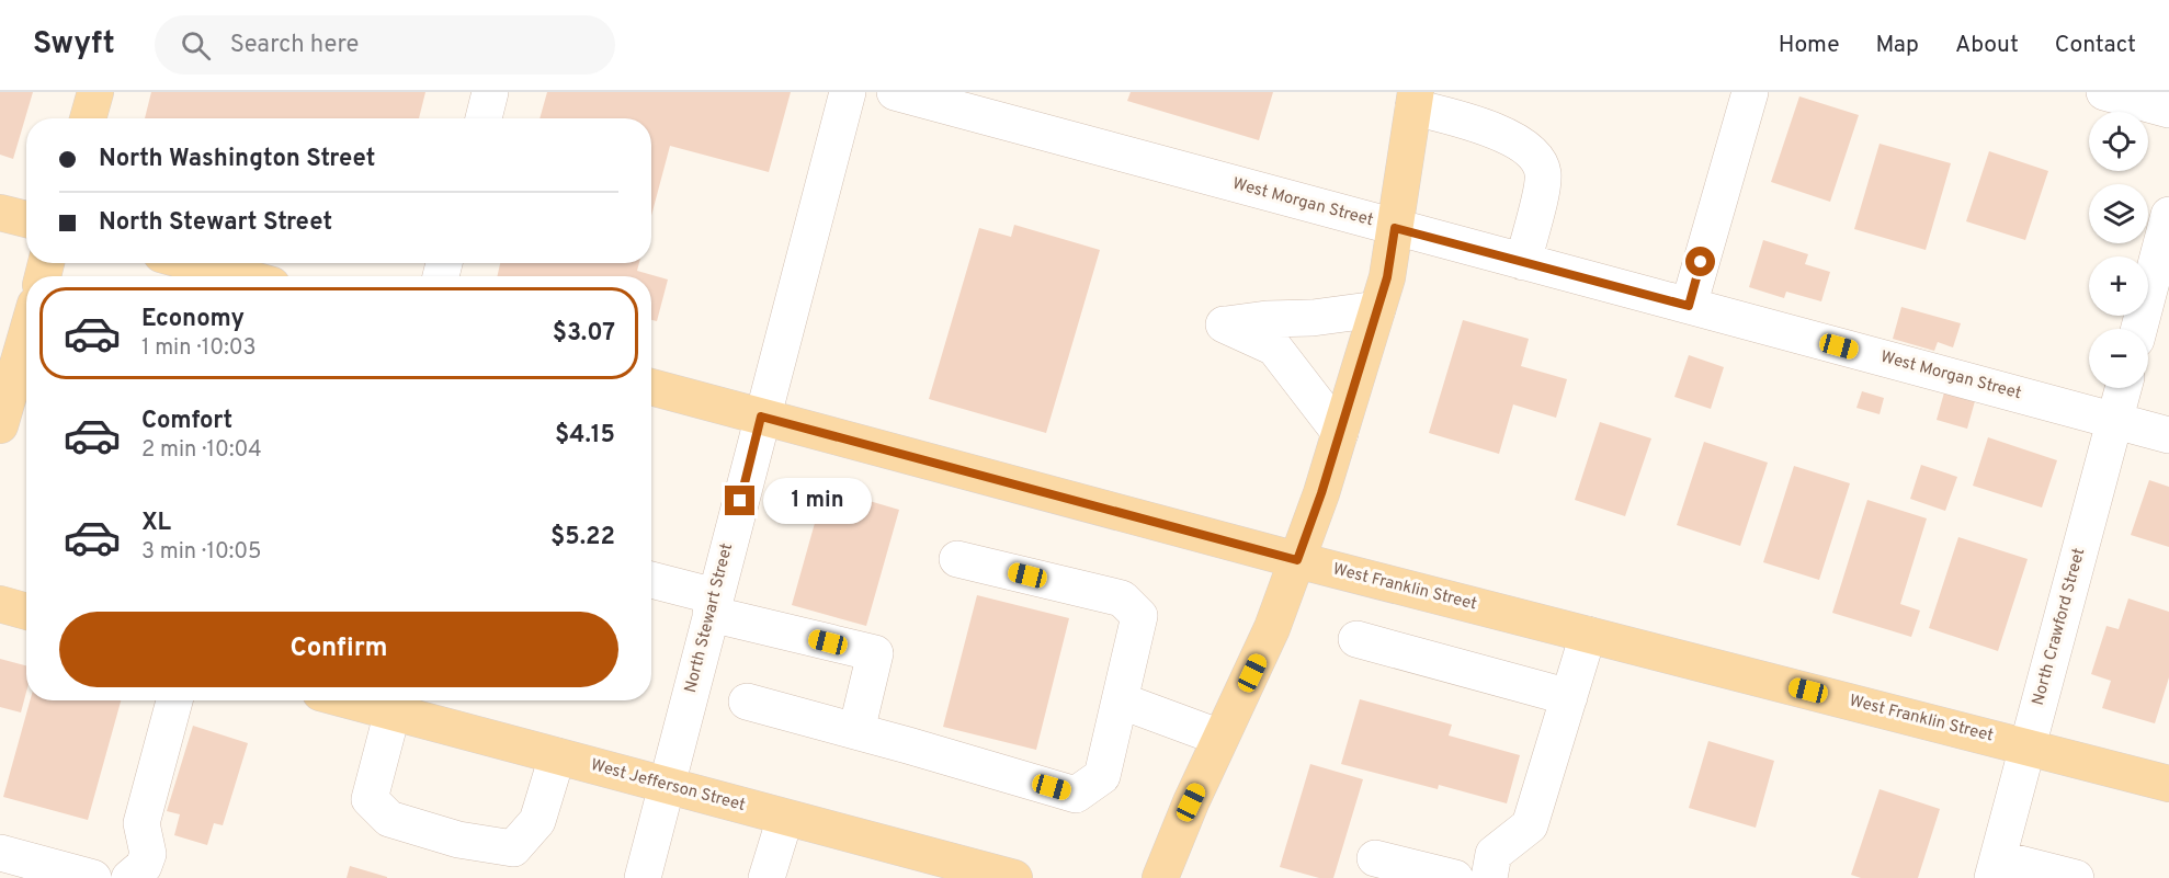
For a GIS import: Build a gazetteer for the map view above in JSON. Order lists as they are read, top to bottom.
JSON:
{
  "streets": {
    "main road": ["West Franklin Street", "West Jefferson Street"],
    "street": ["West Morgan Street", "North Stewart Street", "North Crawford Street"]
  },
  "crossings": [
    ["West Morgan Street", "North Crawford Street"],
    ["West Franklin Street", "North Stewart Street"],
    ["West Franklin Street", "North Crawford Street"],
    ["North Stewart Street", "West Jefferson Street"]
  ],
  "page": {
    "header": "Swyft",
    "search": "Search here",
    "nav": [
      "Home",
      "Map",
      "About",
      "Contact"
    ],
    "map_buttons": ["+", "−"],
    "banner": ["North Washington Street", "North Stewart Street"],
    "list": [
      {
        "name": "Economy",
        "note": "1 min · 10:03",
        "value": "$3.07"
      },
      {
        "name": "Comfort",
        "note": "2 min · 10:04",
        "value": "$4.15"
      },
      {
        "name": "XL",
        "note": "3 min · 10:05",
        "value": "$5.22"
      }
    ],
    "bubble": "1 min",
    "buttons": "Confirm"
  }
}
